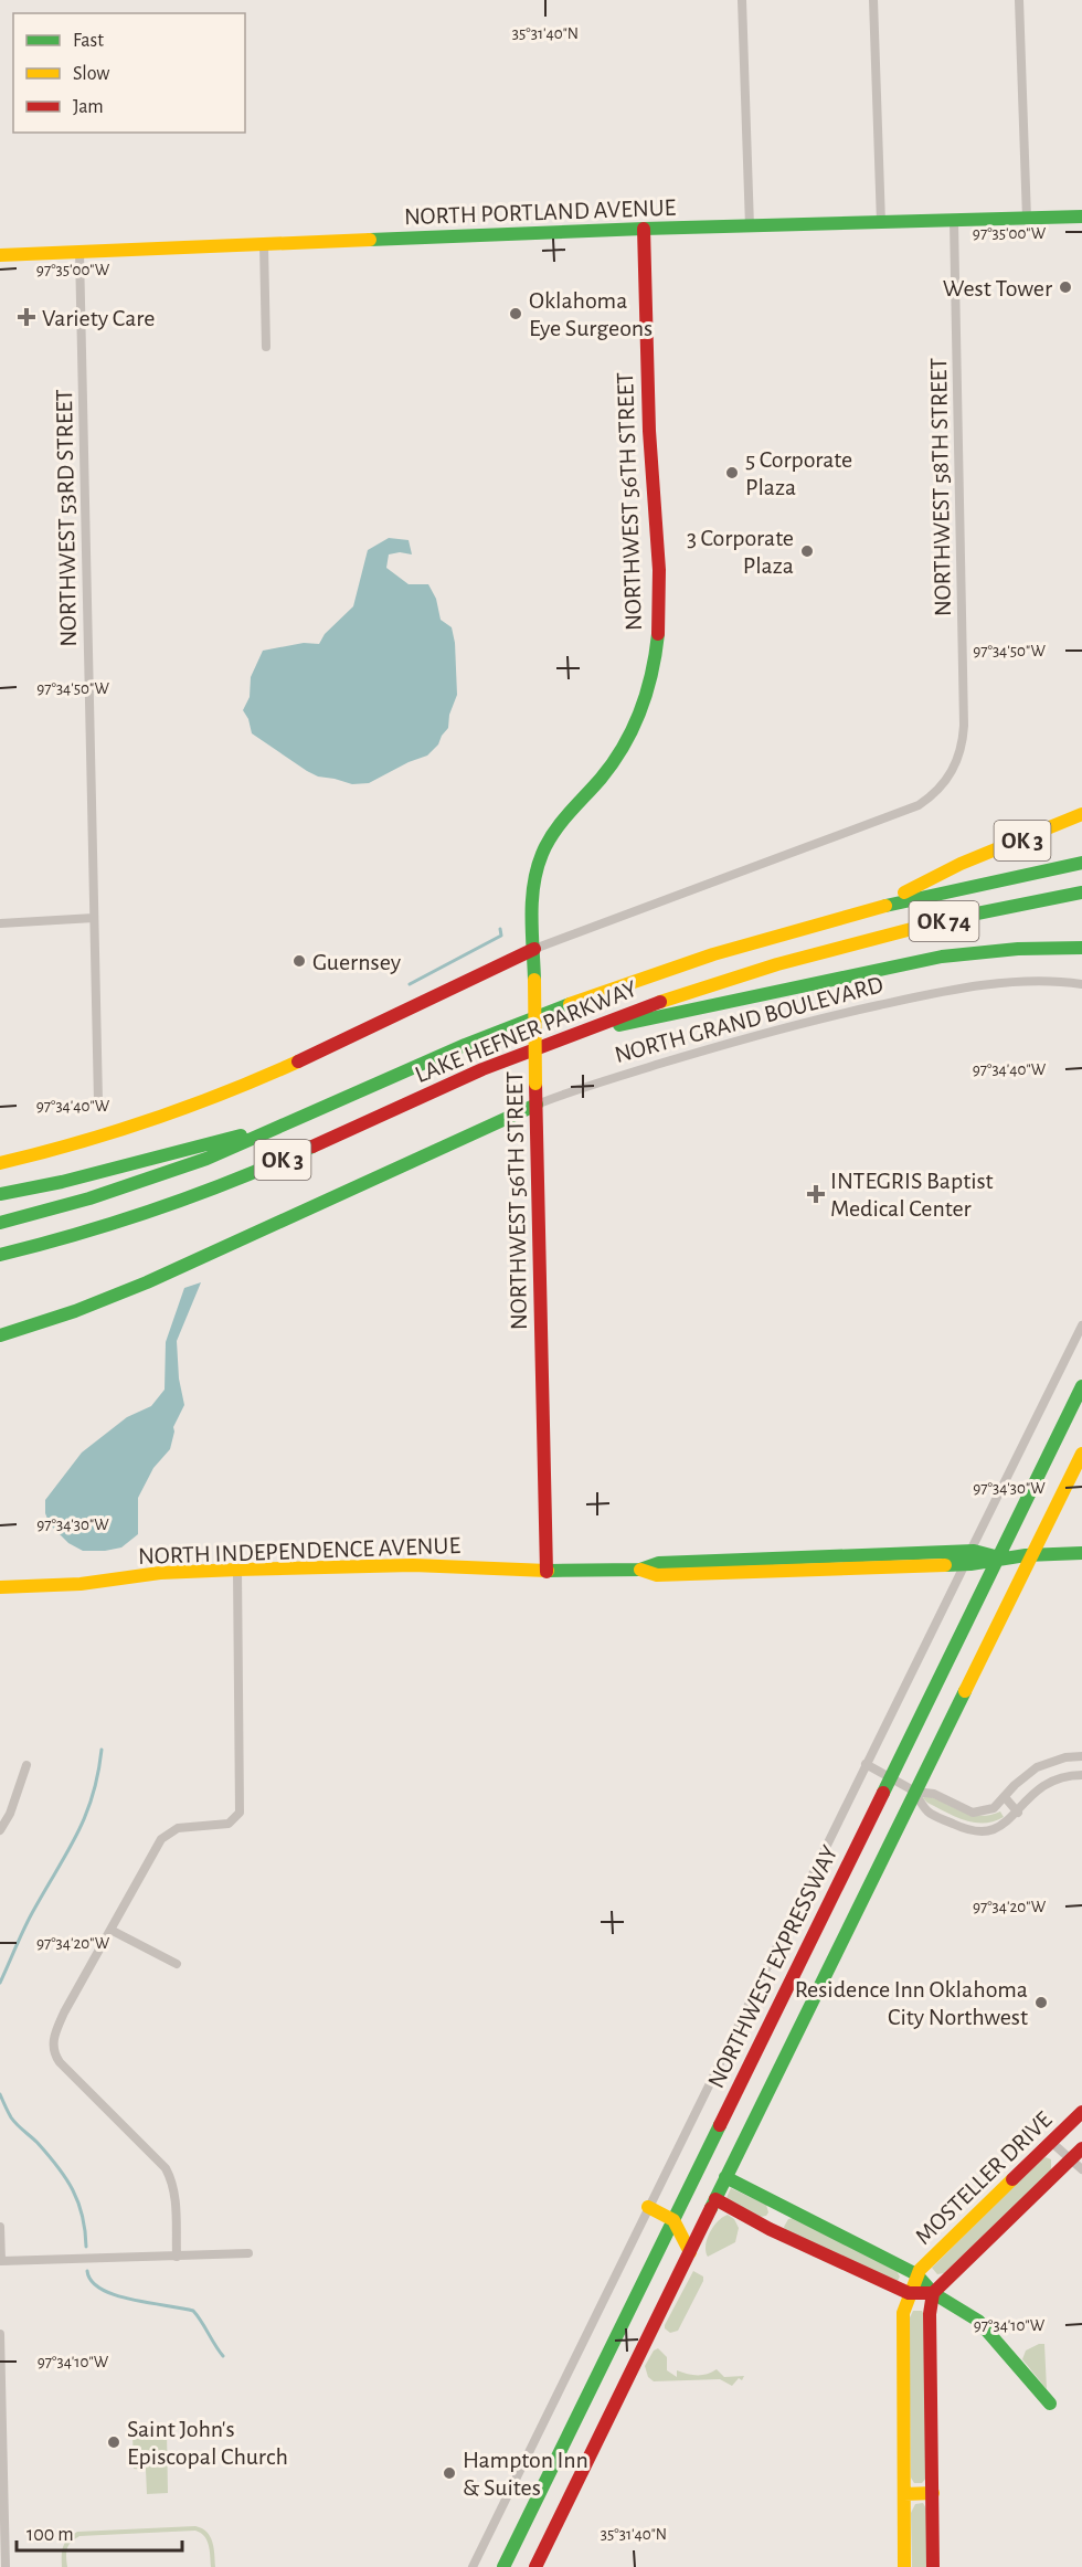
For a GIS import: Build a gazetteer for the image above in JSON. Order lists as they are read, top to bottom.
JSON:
{
  "streets": {
    "main road": [
      "NORTH PORTLAND AVENUE",
      "NORTHWEST 56TH STREET",
      "OK 3",
      "OK 74",
      "NORTH GRAND BOULEVARD",
      "LAKE HEFNER PARKWAY",
      "NORTH INDEPENDENCE AVENUE",
      "NORTHWEST EXPRESSWAY",
      "MOSTELLER DRIVE"
    ],
    "street": ["NORTHWEST 58TH STREET", "NORTHWEST 53RD STREET"]
  },
  "crossings": [
    ["NORTH PORTLAND AVENUE", "NORTHWEST 58TH STREET"],
    ["NORTH PORTLAND AVENUE", "NORTHWEST 56TH STREET"],
    ["NORTH PORTLAND AVENUE", "NORTHWEST 53RD STREET"],
    ["NORTHWEST 58TH STREET", "NORTHWEST 56TH STREET"],
    ["NORTHWEST 56TH STREET", "NORTH GRAND BOULEVARD"],
    ["NORTHWEST 56TH STREET", "NORTH INDEPENDENCE AVENUE"],
    ["OK 3", "LAKE HEFNER PARKWAY"],
    ["NORTH INDEPENDENCE AVENUE", "NORTHWEST EXPRESSWAY"]
  ],
  "places": {
    "other": [
      "West Tower",
      "Oklahoma Eye Surgeons",
      "5 Corporate Plaza",
      "3 Corporate Plaza",
      "Guernsey",
      "Residence Inn Oklahoma City Northwest",
      "Saint John's Episcopal Church",
      "Hampton Inn & Suites"
    ],
    "health": ["Variety Care", "INTEGRIS Baptist Medical Center"]
  },
  "legend": ["Fast", "Slow", "Jam"],
  "scale_bar": "100 m",
  "coordinates": [
    "35°31'40\"N",
    "97°35'00\"W",
    "97°34'50\"W",
    "97°34'40\"W",
    "97°34'30\"W",
    "97°34'20\"W",
    "97°34'10\"W"
  ]
}
